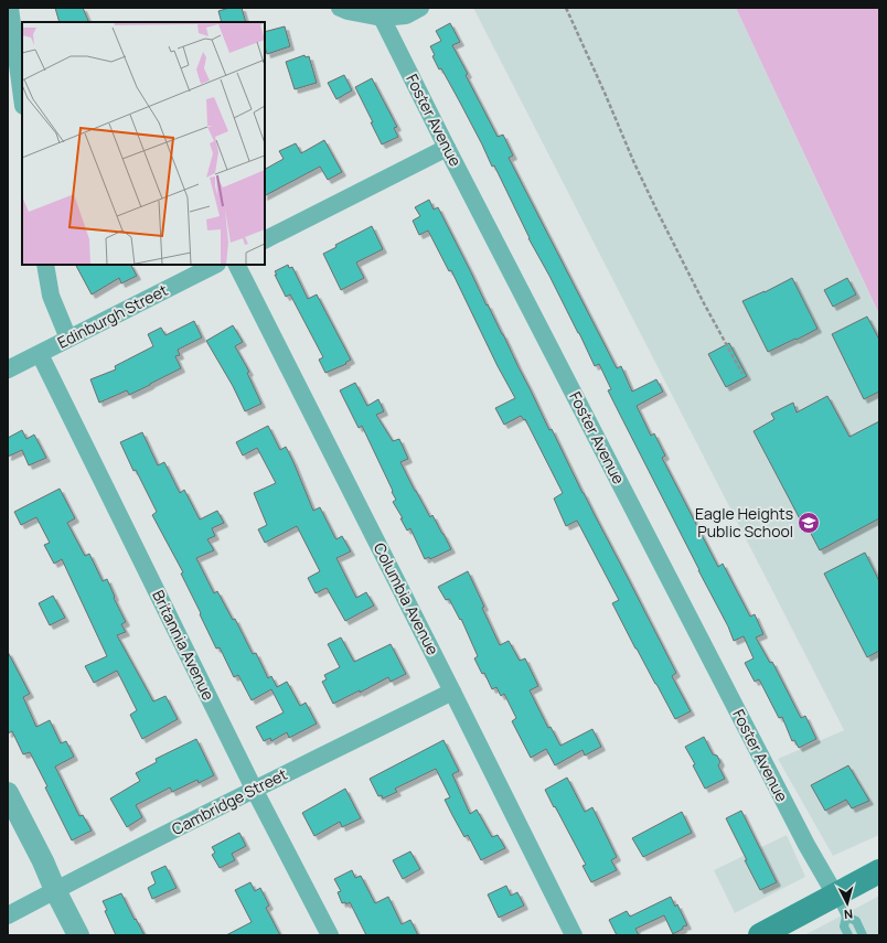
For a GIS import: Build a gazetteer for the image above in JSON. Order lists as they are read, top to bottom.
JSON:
{
  "streets": {
    "street": [
      "Foster Avenue",
      "Edinburgh Street",
      "Columbia Avenue",
      "Britannia Avenue",
      "Cambridge Street"
    ]
  },
  "crossings": [
    ["Edinburgh Street", "Britannia Avenue"],
    ["Columbia Avenue", "Cambridge Street"],
    ["Britannia Avenue", "Cambridge Street"]
  ],
  "places": {
    "school or university": ["Eagle Heights Public School"]
  },
  "north": "bottom"
}
